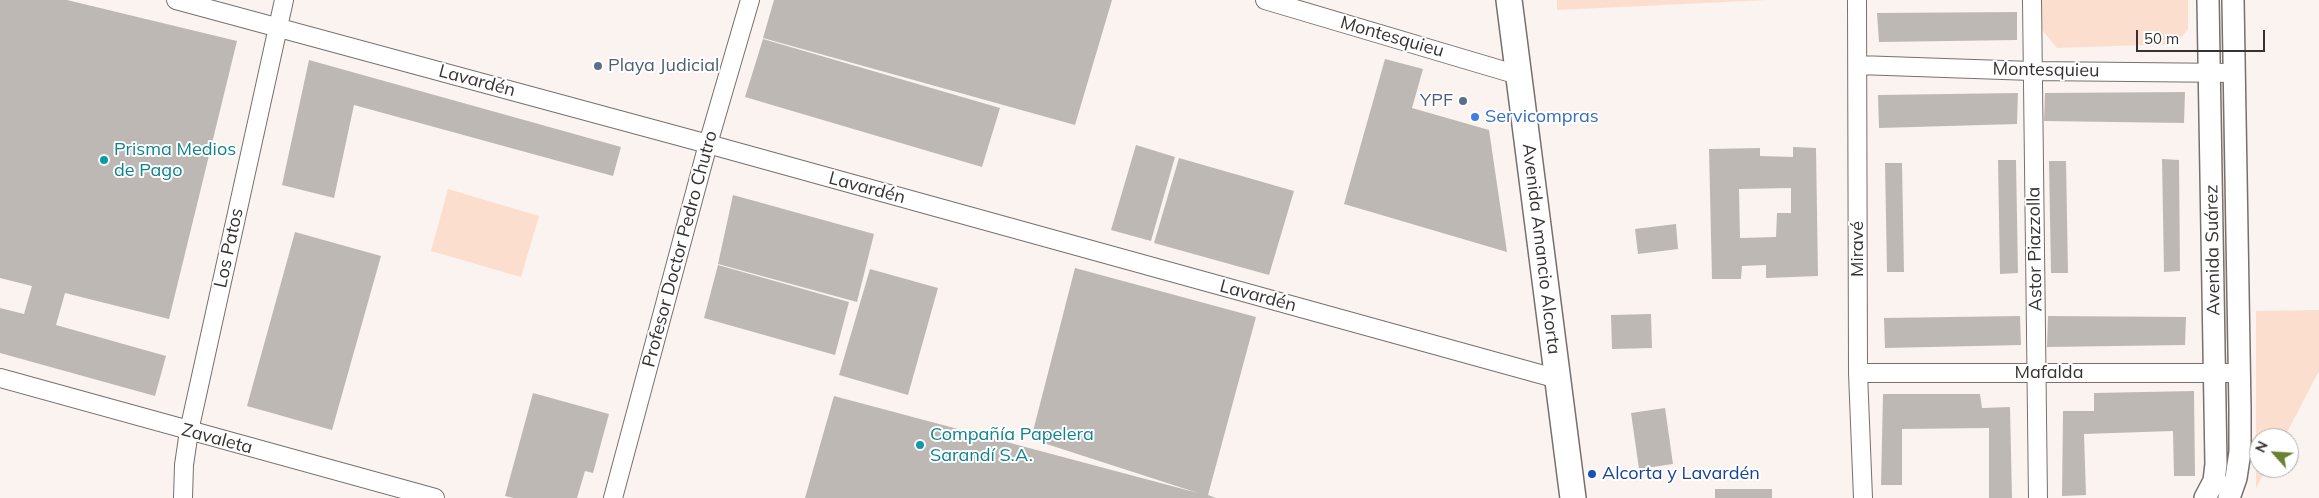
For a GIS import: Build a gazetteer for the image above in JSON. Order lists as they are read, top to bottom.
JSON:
{
  "streets": {
    "main road": ["Avenida Amancio Alcorta"],
    "street": [
      "Montesquieu",
      "Lavardén",
      "Los Patos",
      "Profesor Doctor Pedro Chutro",
      "Miravé",
      "Astor Piazzolla",
      "Avenida Suárez",
      "Mafalda",
      "Zavaleta"
    ]
  },
  "crossings": [
    ["Montesquieu", "Avenida Amancio Alcorta"],
    ["Montesquieu", "Miravé"],
    ["Montesquieu", "Astor Piazzolla"],
    ["Montesquieu", "Avenida Suárez"],
    ["Lavardén", "Los Patos"],
    ["Lavardén", "Profesor Doctor Pedro Chutro"],
    ["Lavardén", "Avenida Amancio Alcorta"],
    ["Los Patos", "Zavaleta"],
    ["Miravé", "Mafalda"],
    ["Astor Piazzolla", "Mafalda"],
    ["Avenida Suárez", "Mafalda"]
  ],
  "places": [
    "Playa Judicial",
    "YPF",
    "Servicompras",
    "Prisma Medios de Pago",
    "Compañía Papelera Sarandí S.A.",
    "Alcorta y Lavardén"
  ],
  "scale_bar": "50 m",
  "north": "top left"
}
